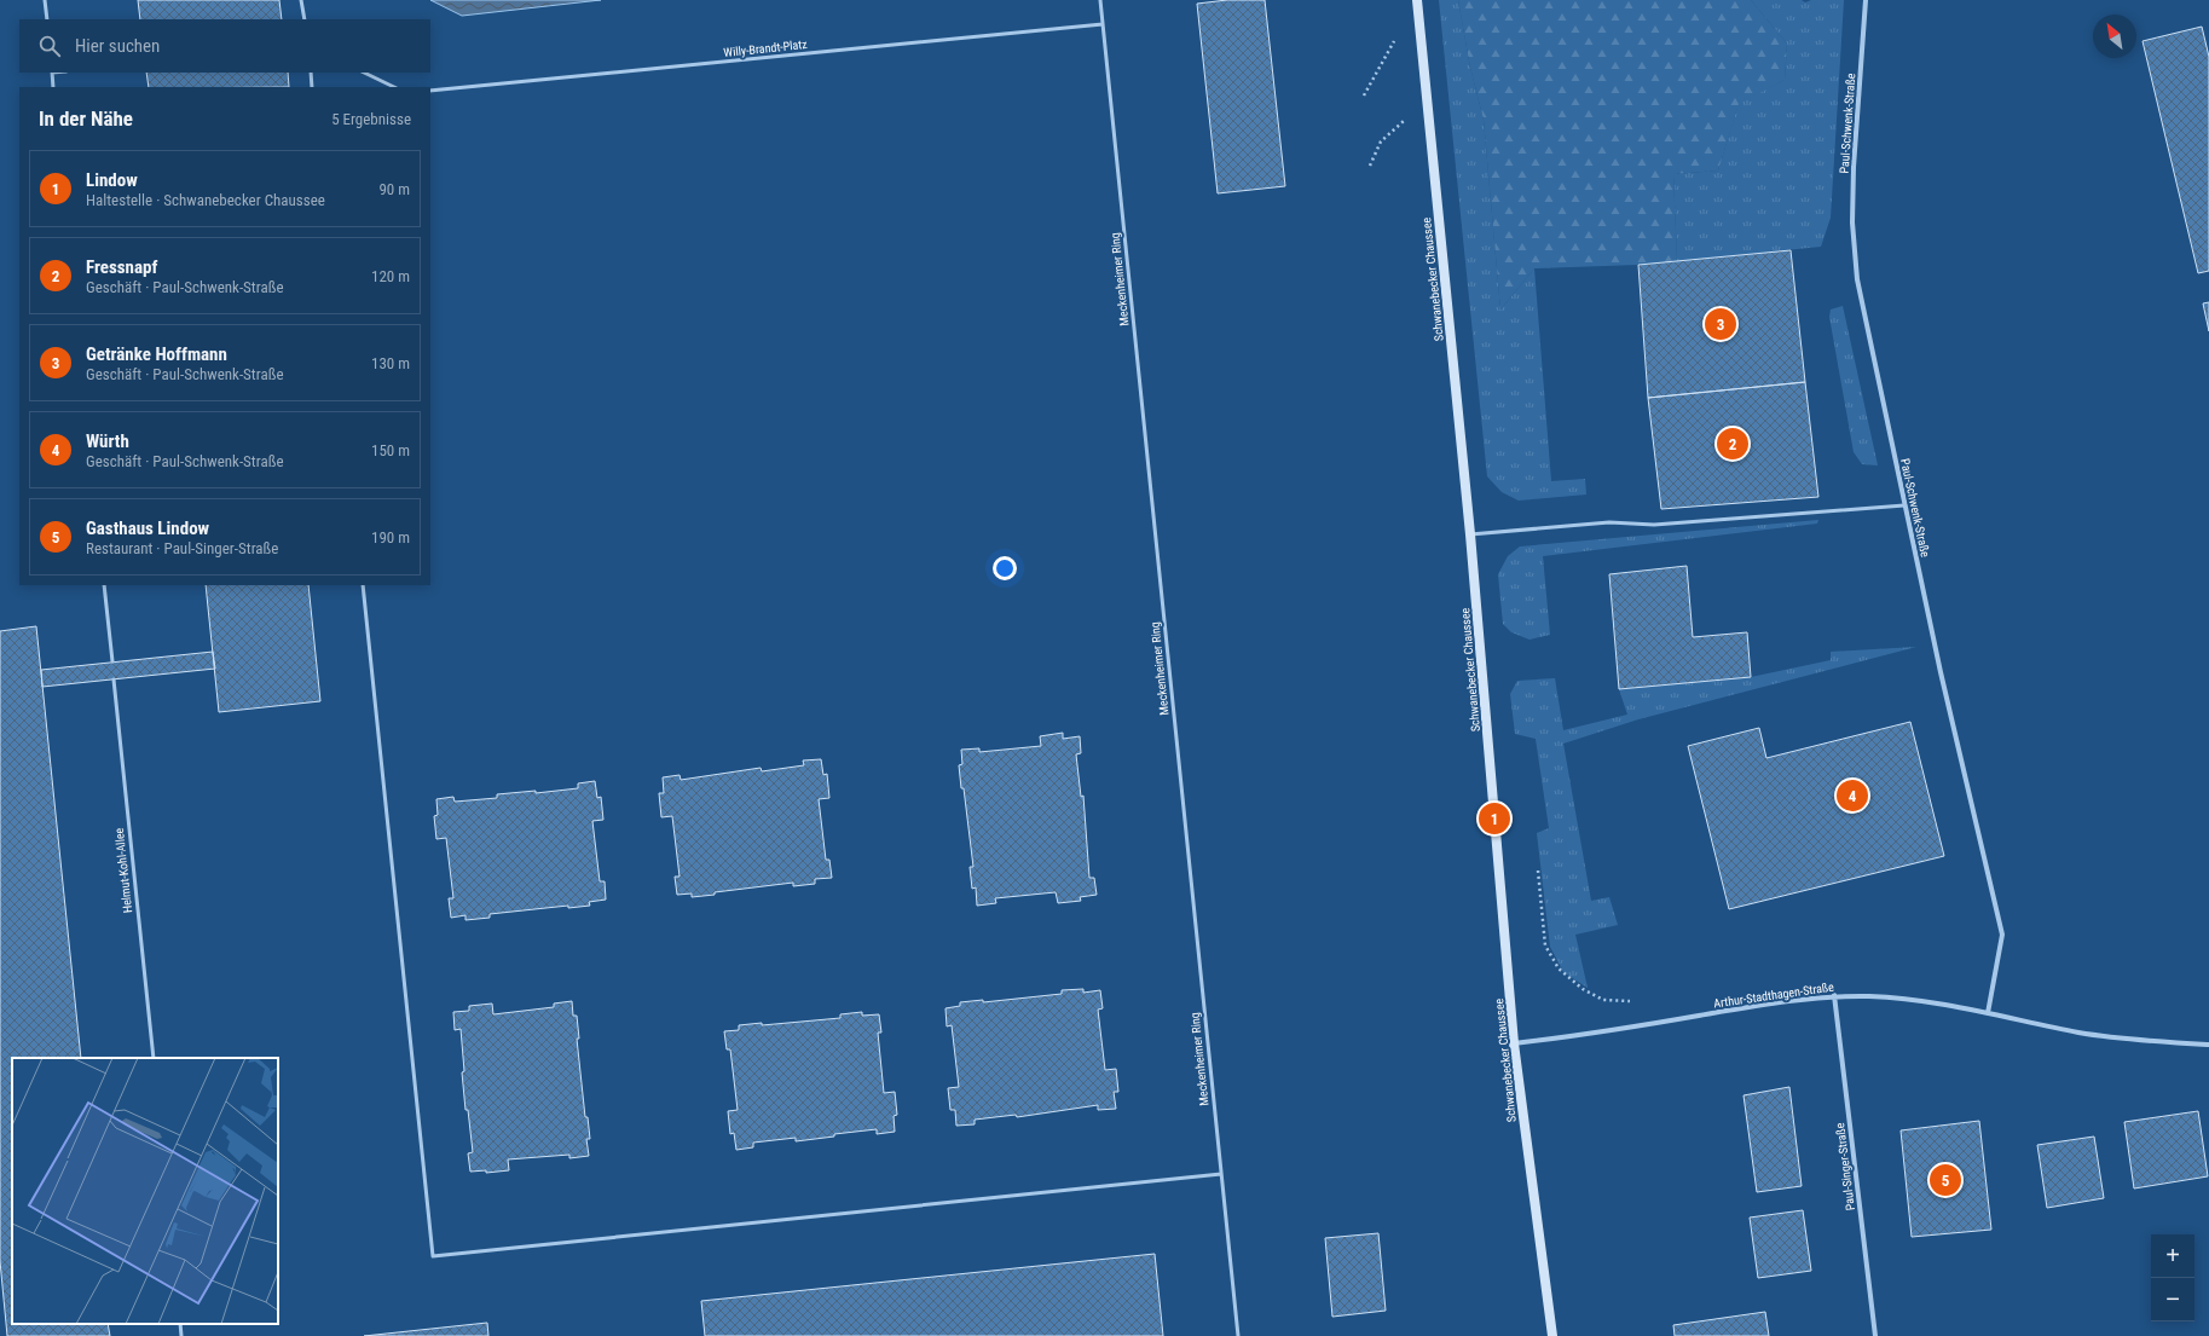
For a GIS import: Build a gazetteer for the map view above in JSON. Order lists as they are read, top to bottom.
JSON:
{
  "streets": {
    "main road": ["Schwanebecker Chaussee"],
    "street": ["Paul-Schwenk-Straße", "Arthur-Stadthagen-Straße", "Paul-Singer-Straße"],
    "lane": ["Willy-Brandt-Platz", "Meckenheimer Ring", "Helmut-Kohl-Allee"]
  },
  "crossings": [
    ["Willy-Brandt-Platz", "Meckenheimer Ring"],
    ["Paul-Schwenk-Straße", "Arthur-Stadthagen-Straße"],
    ["Schwanebecker Chaussee", "Arthur-Stadthagen-Straße"],
    ["Arthur-Stadthagen-Straße", "Paul-Singer-Straße"]
  ],
  "north": "top left",
  "page": {
    "search": "Hier suchen",
    "heading": ["In der Nähe", "5 Ergebnisse"],
    "list": [
      {
        "mark": "1",
        "name": "Lindow",
        "note": "Haltestelle · Schwanebecker Chaussee",
        "value": "90 m"
      },
      {
        "mark": "2",
        "name": "Fressnapf",
        "note": "Geschäft · Paul-Schwenk-Straße",
        "value": "120 m"
      },
      {
        "mark": "3",
        "name": "Getränke Hoffmann",
        "note": "Geschäft · Paul-Schwenk-Straße",
        "value": "130 m"
      },
      {
        "mark": "4",
        "name": "Würth",
        "note": "Geschäft · Paul-Schwenk-Straße",
        "value": "150 m"
      },
      {
        "mark": "5",
        "name": "Gasthaus Lindow",
        "note": "Restaurant · Paul-Singer-Straße",
        "value": "190 m"
      }
    ],
    "pins": [
      "3",
      "2",
      "4",
      "1",
      "5"
    ],
    "map_buttons": ["+", "−"]
  }
}
